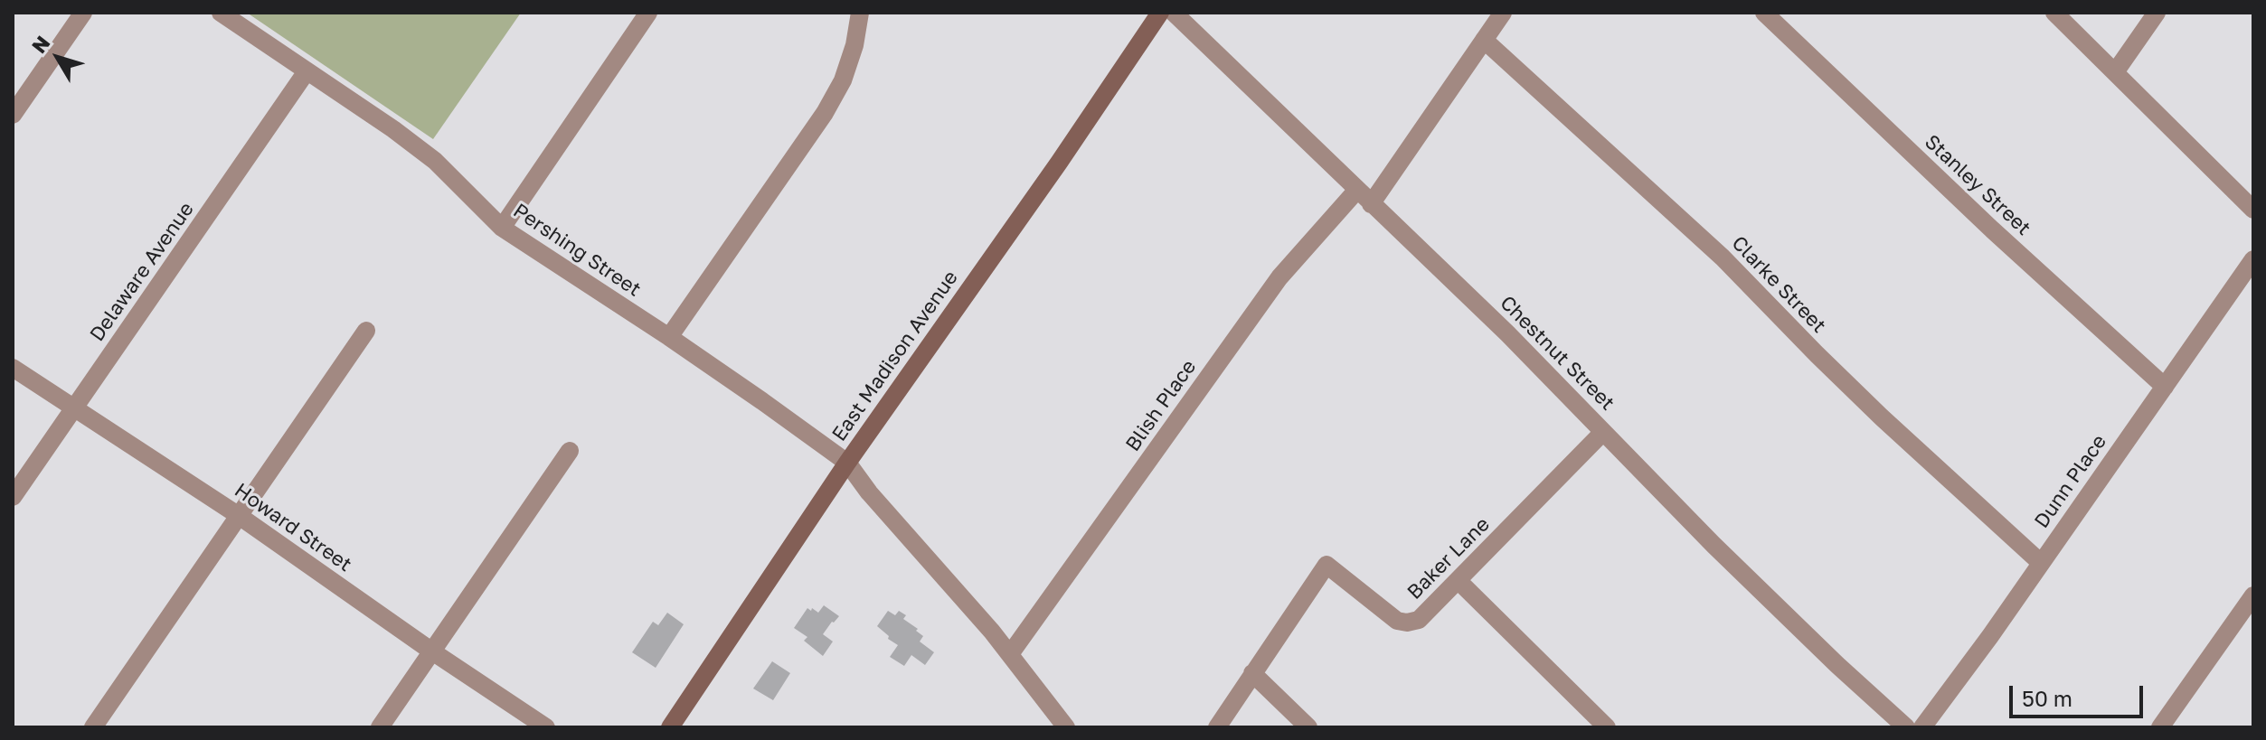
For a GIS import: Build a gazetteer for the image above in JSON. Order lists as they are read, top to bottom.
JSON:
{
  "streets": {
    "main road": ["East Madison Avenue"],
    "street": [
      "Stanley Street",
      "Pershing Street",
      "Delaware Avenue",
      "Clarke Street",
      "Chestnut Street",
      "Blish Place",
      "Dunn Place",
      "Howard Street",
      "Baker Lane"
    ]
  },
  "crossings": [
    ["Stanley Street", "Dunn Place"],
    ["Pershing Street", "Delaware Avenue"],
    ["Pershing Street", "East Madison Avenue"],
    ["Pershing Street", "Blish Place"],
    ["Delaware Avenue", "Howard Street"],
    ["Clarke Street", "Dunn Place"],
    ["Chestnut Street", "Blish Place"],
    ["Chestnut Street", "Baker Lane"]
  ],
  "scale_bar": "50 m",
  "north": "top left"
}
